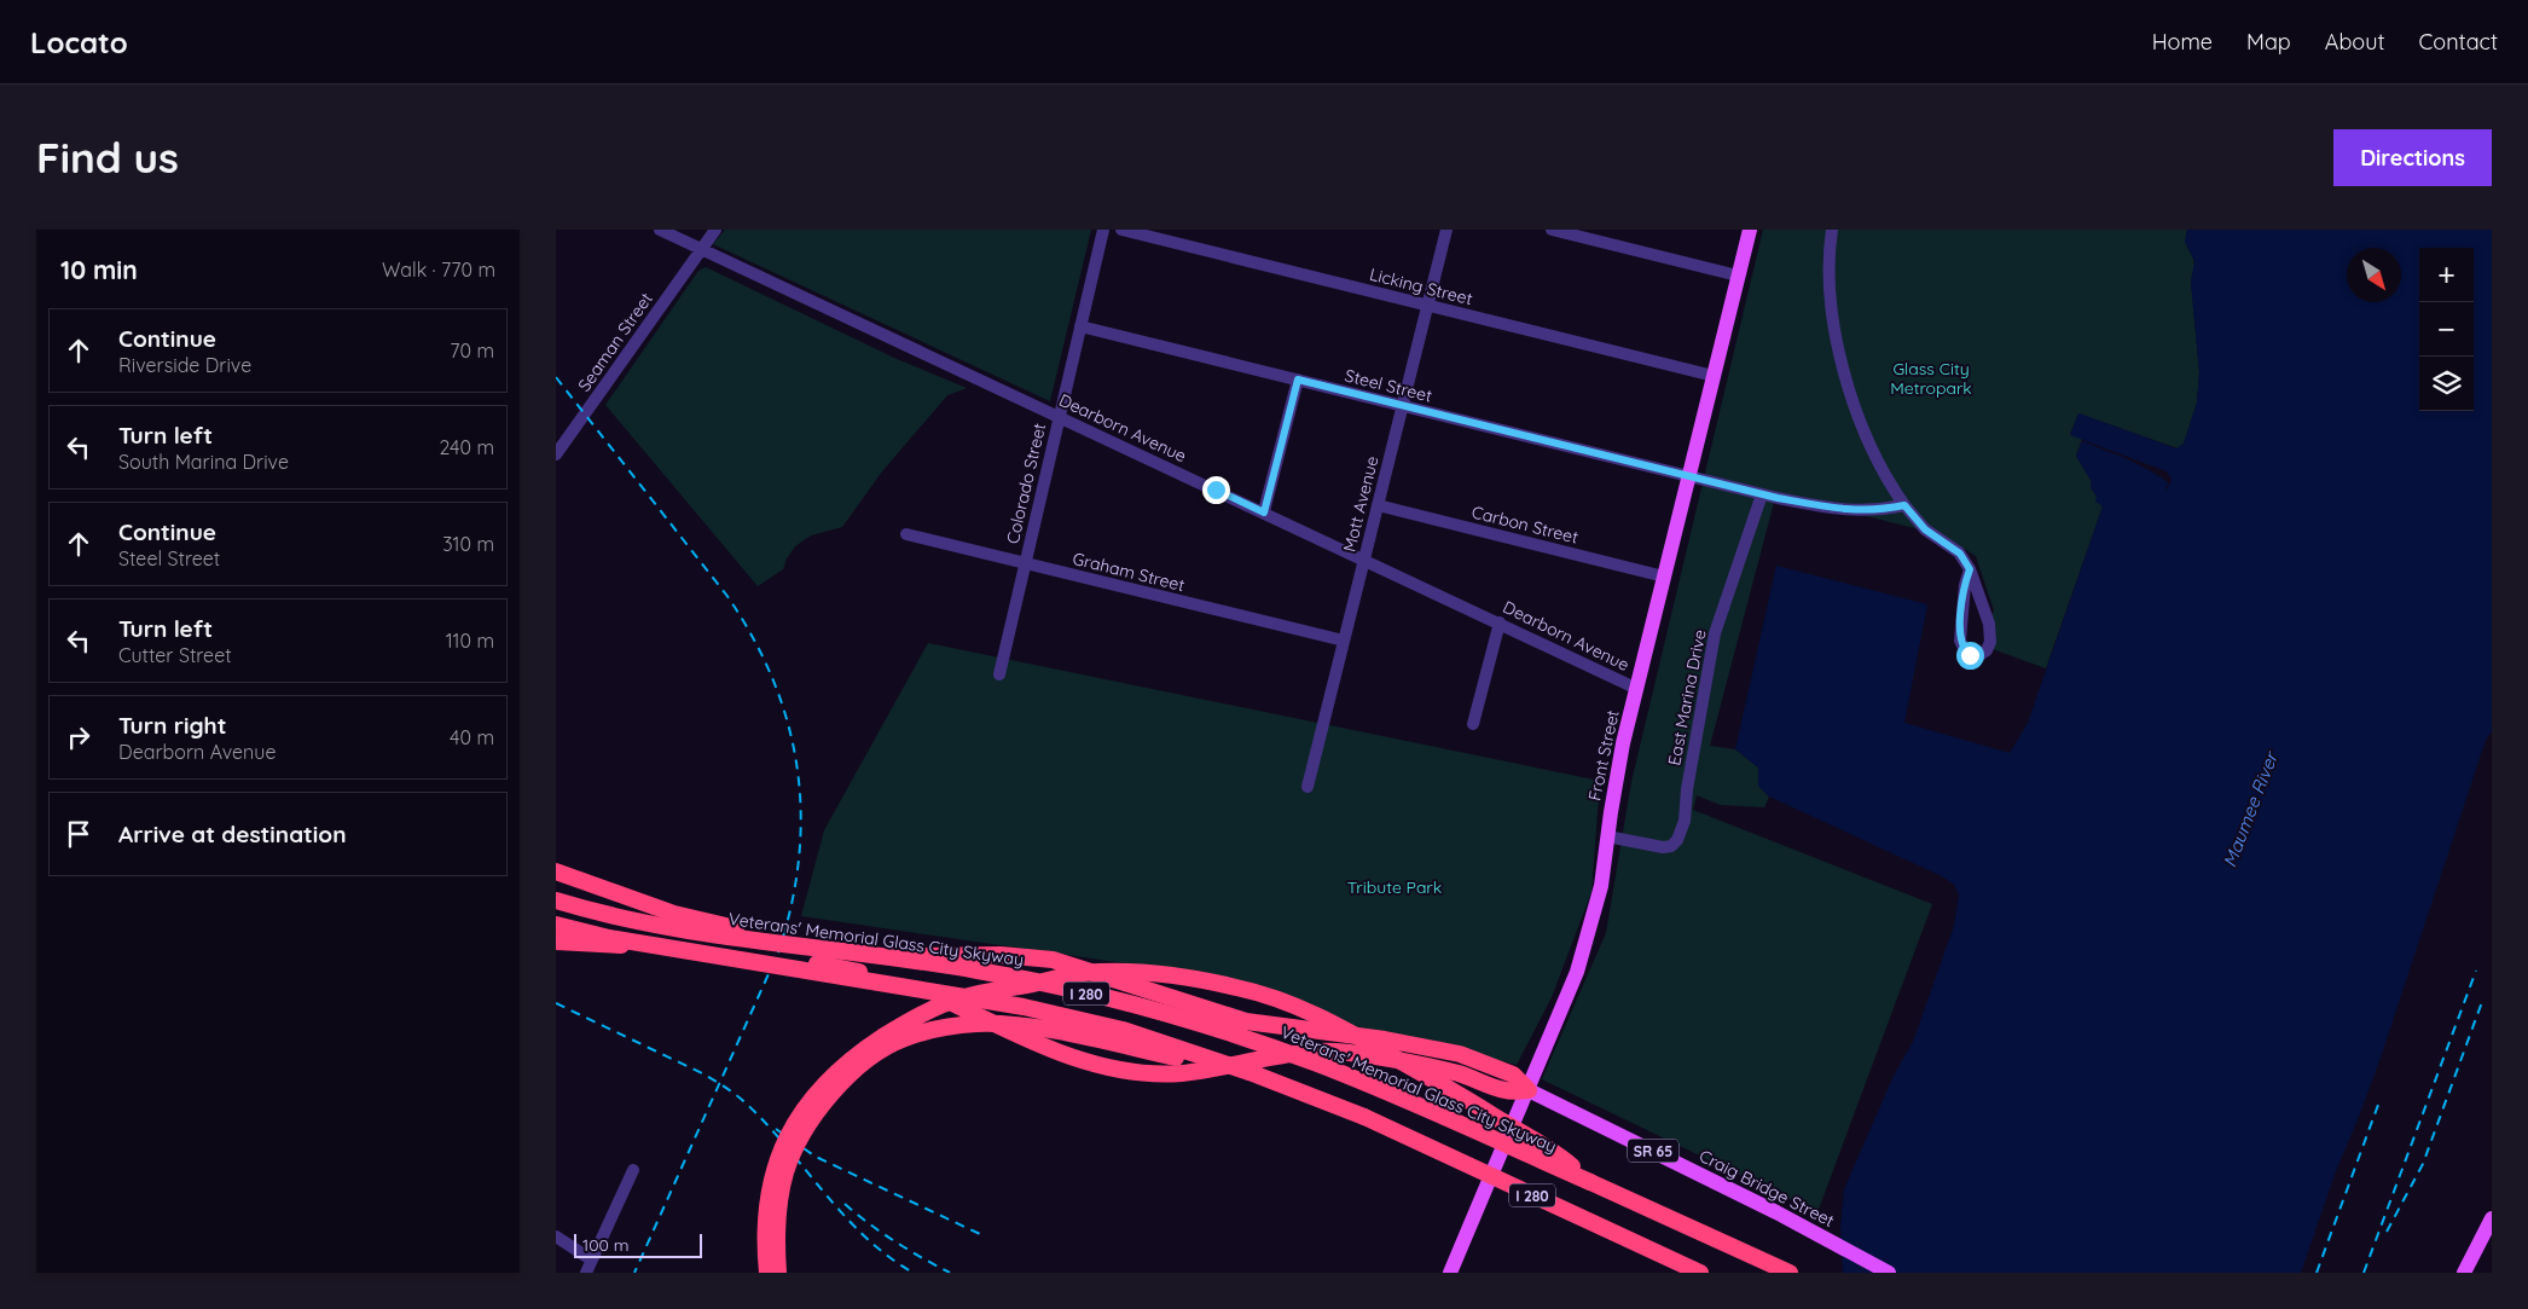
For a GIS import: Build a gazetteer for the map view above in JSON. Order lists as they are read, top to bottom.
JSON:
{
  "streets": {
    "highway": ["Veterans' Memorial Glass City Skyway", "I 280"],
    "main road": ["Front Street", "SR 65", "Craig Bridge Street"],
    "street": [
      "Licking Street",
      "Seaman Street",
      "Steel Street",
      "Dearborn Avenue",
      "Colorado Street",
      "Mott Avenue",
      "Carbon Street",
      "Graham Street",
      "East Marina Drive"
    ]
  },
  "crossings": [
    ["Licking Street", "Mott Avenue"],
    ["Licking Street", "Front Street"],
    ["Seaman Street", "Dearborn Avenue"],
    ["Steel Street", "Colorado Street"],
    ["Steel Street", "Mott Avenue"],
    ["Steel Street", "East Marina Drive"],
    ["Steel Street", "Front Street"],
    ["Dearborn Avenue", "Colorado Street"],
    ["Dearborn Avenue", "Mott Avenue"],
    ["Dearborn Avenue", "Front Street"],
    ["Colorado Street", "Graham Street"],
    ["Mott Avenue", "Carbon Street"],
    ["Mott Avenue", "Graham Street"],
    ["Carbon Street", "Front Street"],
    ["East Marina Drive", "Front Street"],
    ["Front Street", "Craig Bridge Street"]
  ],
  "water": ["Maumee River"],
  "parks": ["Glass City Metropark", "Tribute Park"],
  "scale_bar": "100 m",
  "north": "bottom right",
  "page": {
    "header": "Locato",
    "nav": [
      "Home",
      "Map",
      "About",
      "Contact"
    ],
    "buttons": "Directions",
    "title": "Find us",
    "heading": ["10 min", "Walk · 770 m"],
    "map_buttons": ["+", "−"],
    "list": [
      ["Continue", "Riverside Drive", "70 m"],
      ["Turn left", "South Marina Drive", "240 m"],
      ["Continue", "Steel Street", "310 m"],
      ["Turn left", "Cutter Street", "110 m"],
      ["Turn right", "Dearborn Avenue", "40 m"],
      "Arrive at destination"
    ],
    "scale": "100 m"
  }
}
